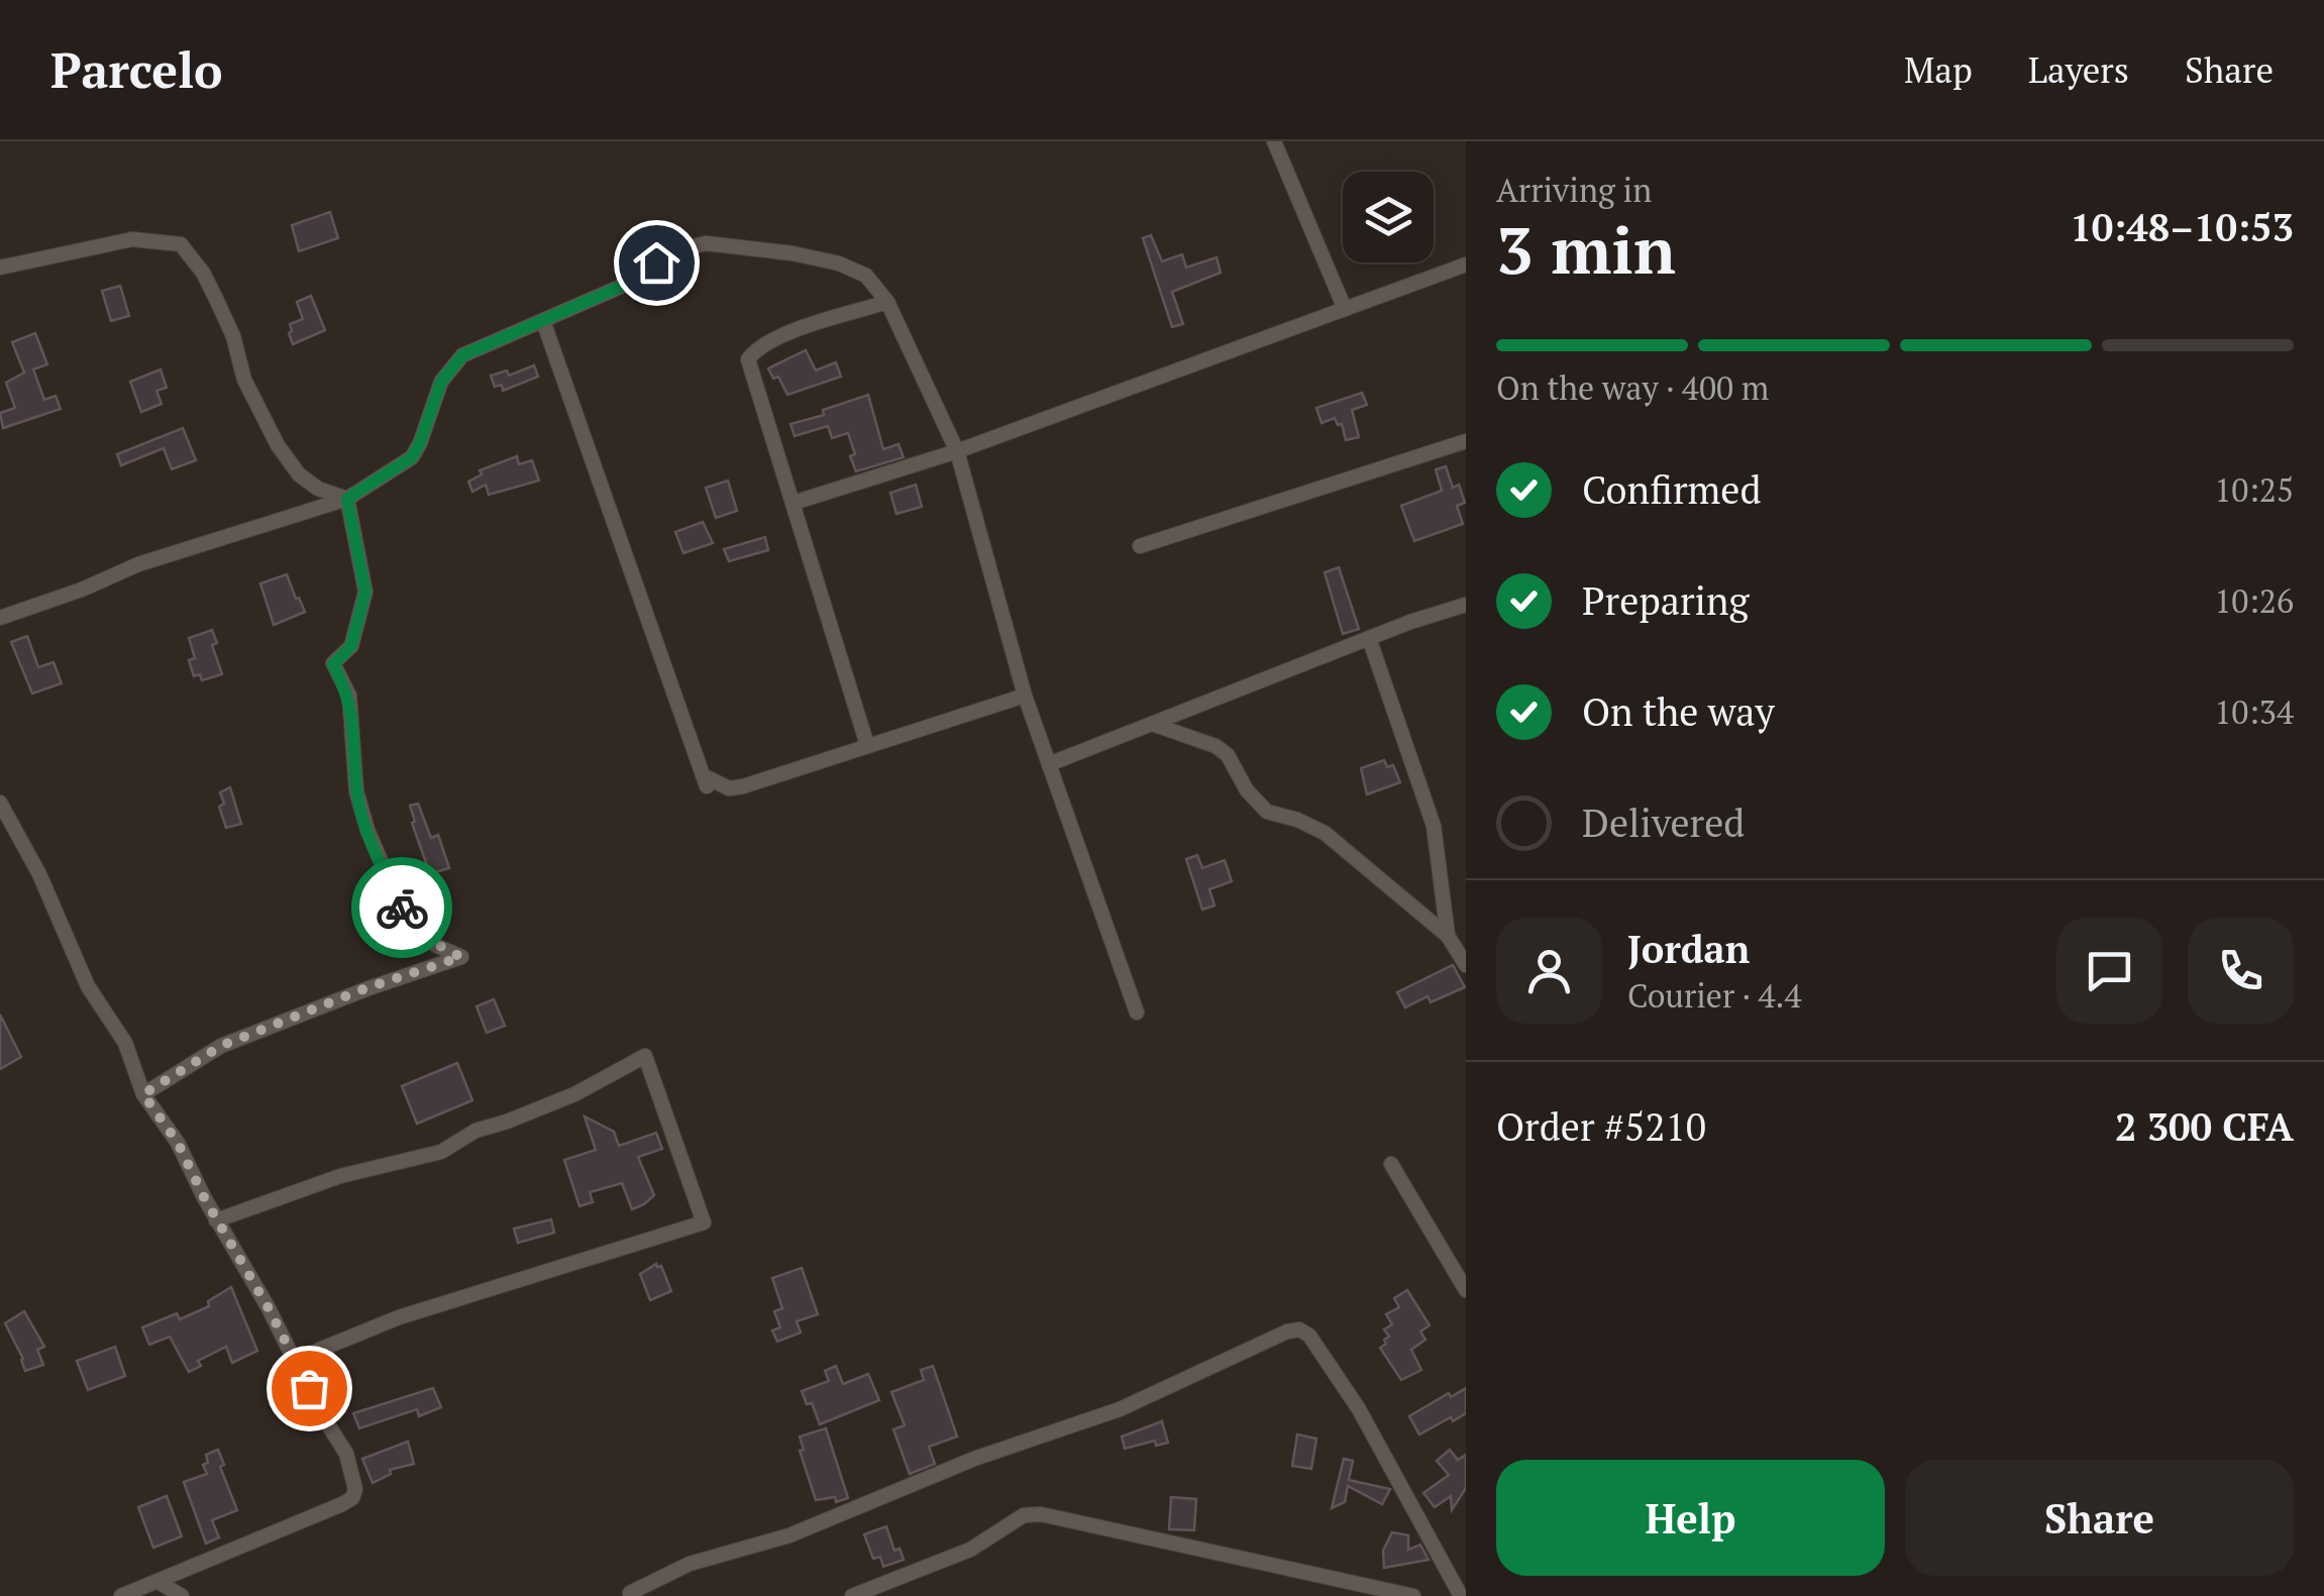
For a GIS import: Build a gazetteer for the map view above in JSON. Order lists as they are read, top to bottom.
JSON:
{
  "page": {
    "header": "Parcelo",
    "nav": ["Map", "Layers", "Share"],
    "heading": ["3 min", "Arriving in", "10:48–10:53"],
    "panel": [
      "Jordan",
      "Courier · 4.4",
      "Order #5210",
      "2 300 CFA"
    ],
    "bar": "On the way · 400 m",
    "list": [
      ["Confirmed", "10:25"],
      ["Preparing", "10:26"],
      ["On the way", "10:34"],
      "Delivered"
    ],
    "buttons": ["Help", "Share"]
  }
}
